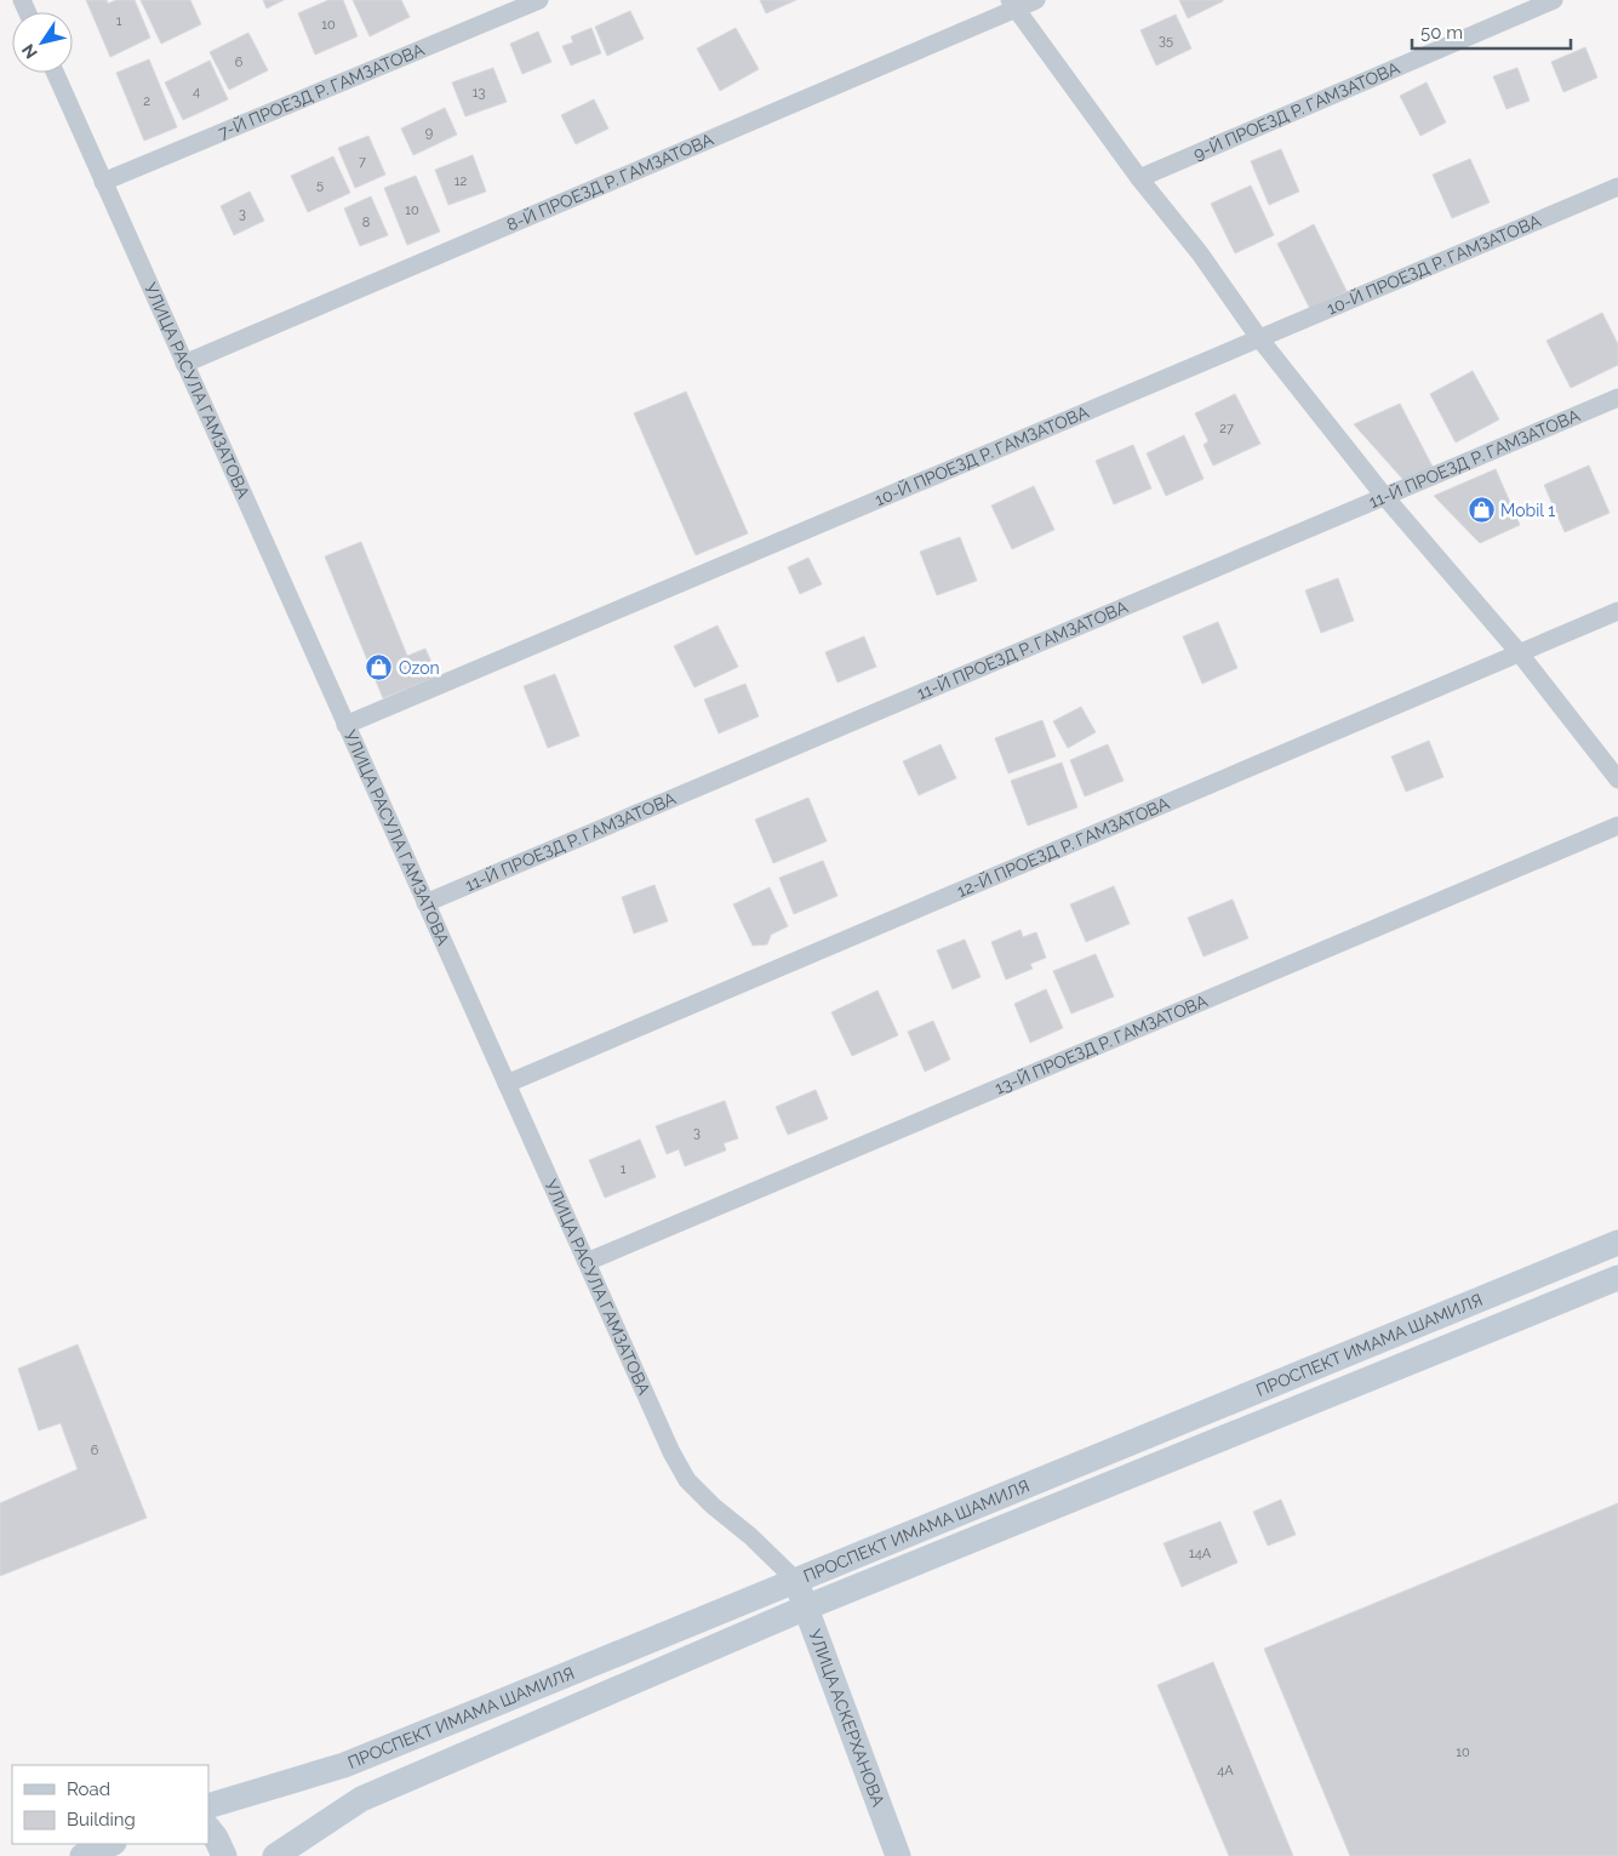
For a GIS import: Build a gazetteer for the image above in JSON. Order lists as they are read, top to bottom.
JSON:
{
  "streets": {
    "main road": ["ПРОСПЕКТ ИМАМА ШАМИЛЯ", "УЛИЦА АСКЕРХАНОВА"],
    "street": [
      "7-Й ПРОЕЗД Р. ГАМЗАТОВА",
      "9-Й ПРОЕЗД Р. ГАМЗАТОВА",
      "8-Й ПРОЕЗД Р. ГАМЗАТОВА",
      "10-Й ПРОЕЗД Р. ГАМЗАТОВА",
      "УЛИЦА РАСУЛА ГАМЗАТОВА",
      "11-Й ПРОЕЗД Р. ГАМЗАТОВА",
      "12-Й ПРОЕЗД Р. ГАМЗАТОВА",
      "13-Й ПРОЕЗД Р. ГАМЗАТОВА"
    ]
  },
  "crossings": [
    ["7-Й ПРОЕЗД Р. ГАМЗАТОВА", "УЛИЦА РАСУЛА ГАМЗАТОВА"],
    ["8-Й ПРОЕЗД Р. ГАМЗАТОВА", "УЛИЦА РАСУЛА ГАМЗАТОВА"],
    ["10-Й ПРОЕЗД Р. ГАМЗАТОВА", "УЛИЦА РАСУЛА ГАМЗАТОВА"],
    ["УЛИЦА РАСУЛА ГАМЗАТОВА", "11-Й ПРОЕЗД Р. ГАМЗАТОВА"],
    ["УЛИЦА РАСУЛА ГАМЗАТОВА", "12-Й ПРОЕЗД Р. ГАМЗАТОВА"],
    ["УЛИЦА РАСУЛА ГАМЗАТОВА", "13-Й ПРОЕЗД Р. ГАМЗАТОВА"],
    ["УЛИЦА РАСУЛА ГАМЗАТОВА", "ПРОСПЕКТ ИМАМА ШАМИЛЯ"],
    ["УЛИЦА РАСУЛА ГАМЗАТОВА", "УЛИЦА АСКЕРХАНОВА"],
    ["ПРОСПЕКТ ИМАМА ШАМИЛЯ", "УЛИЦА АСКЕРХАНОВА"]
  ],
  "places": {
    "shop": ["Mobil 1", "Ozon"]
  },
  "house_numbers": [
    "1",
    "10",
    "35",
    "6",
    "4",
    "13",
    "2",
    "9",
    "7",
    "12",
    "5",
    "10",
    "3",
    "8",
    "27",
    "3",
    "1",
    "6",
    "14А",
    "10",
    "4А"
  ],
  "legend": ["Road", "Building"],
  "scale_bar": "50 m",
  "north": "bottom left"
}
